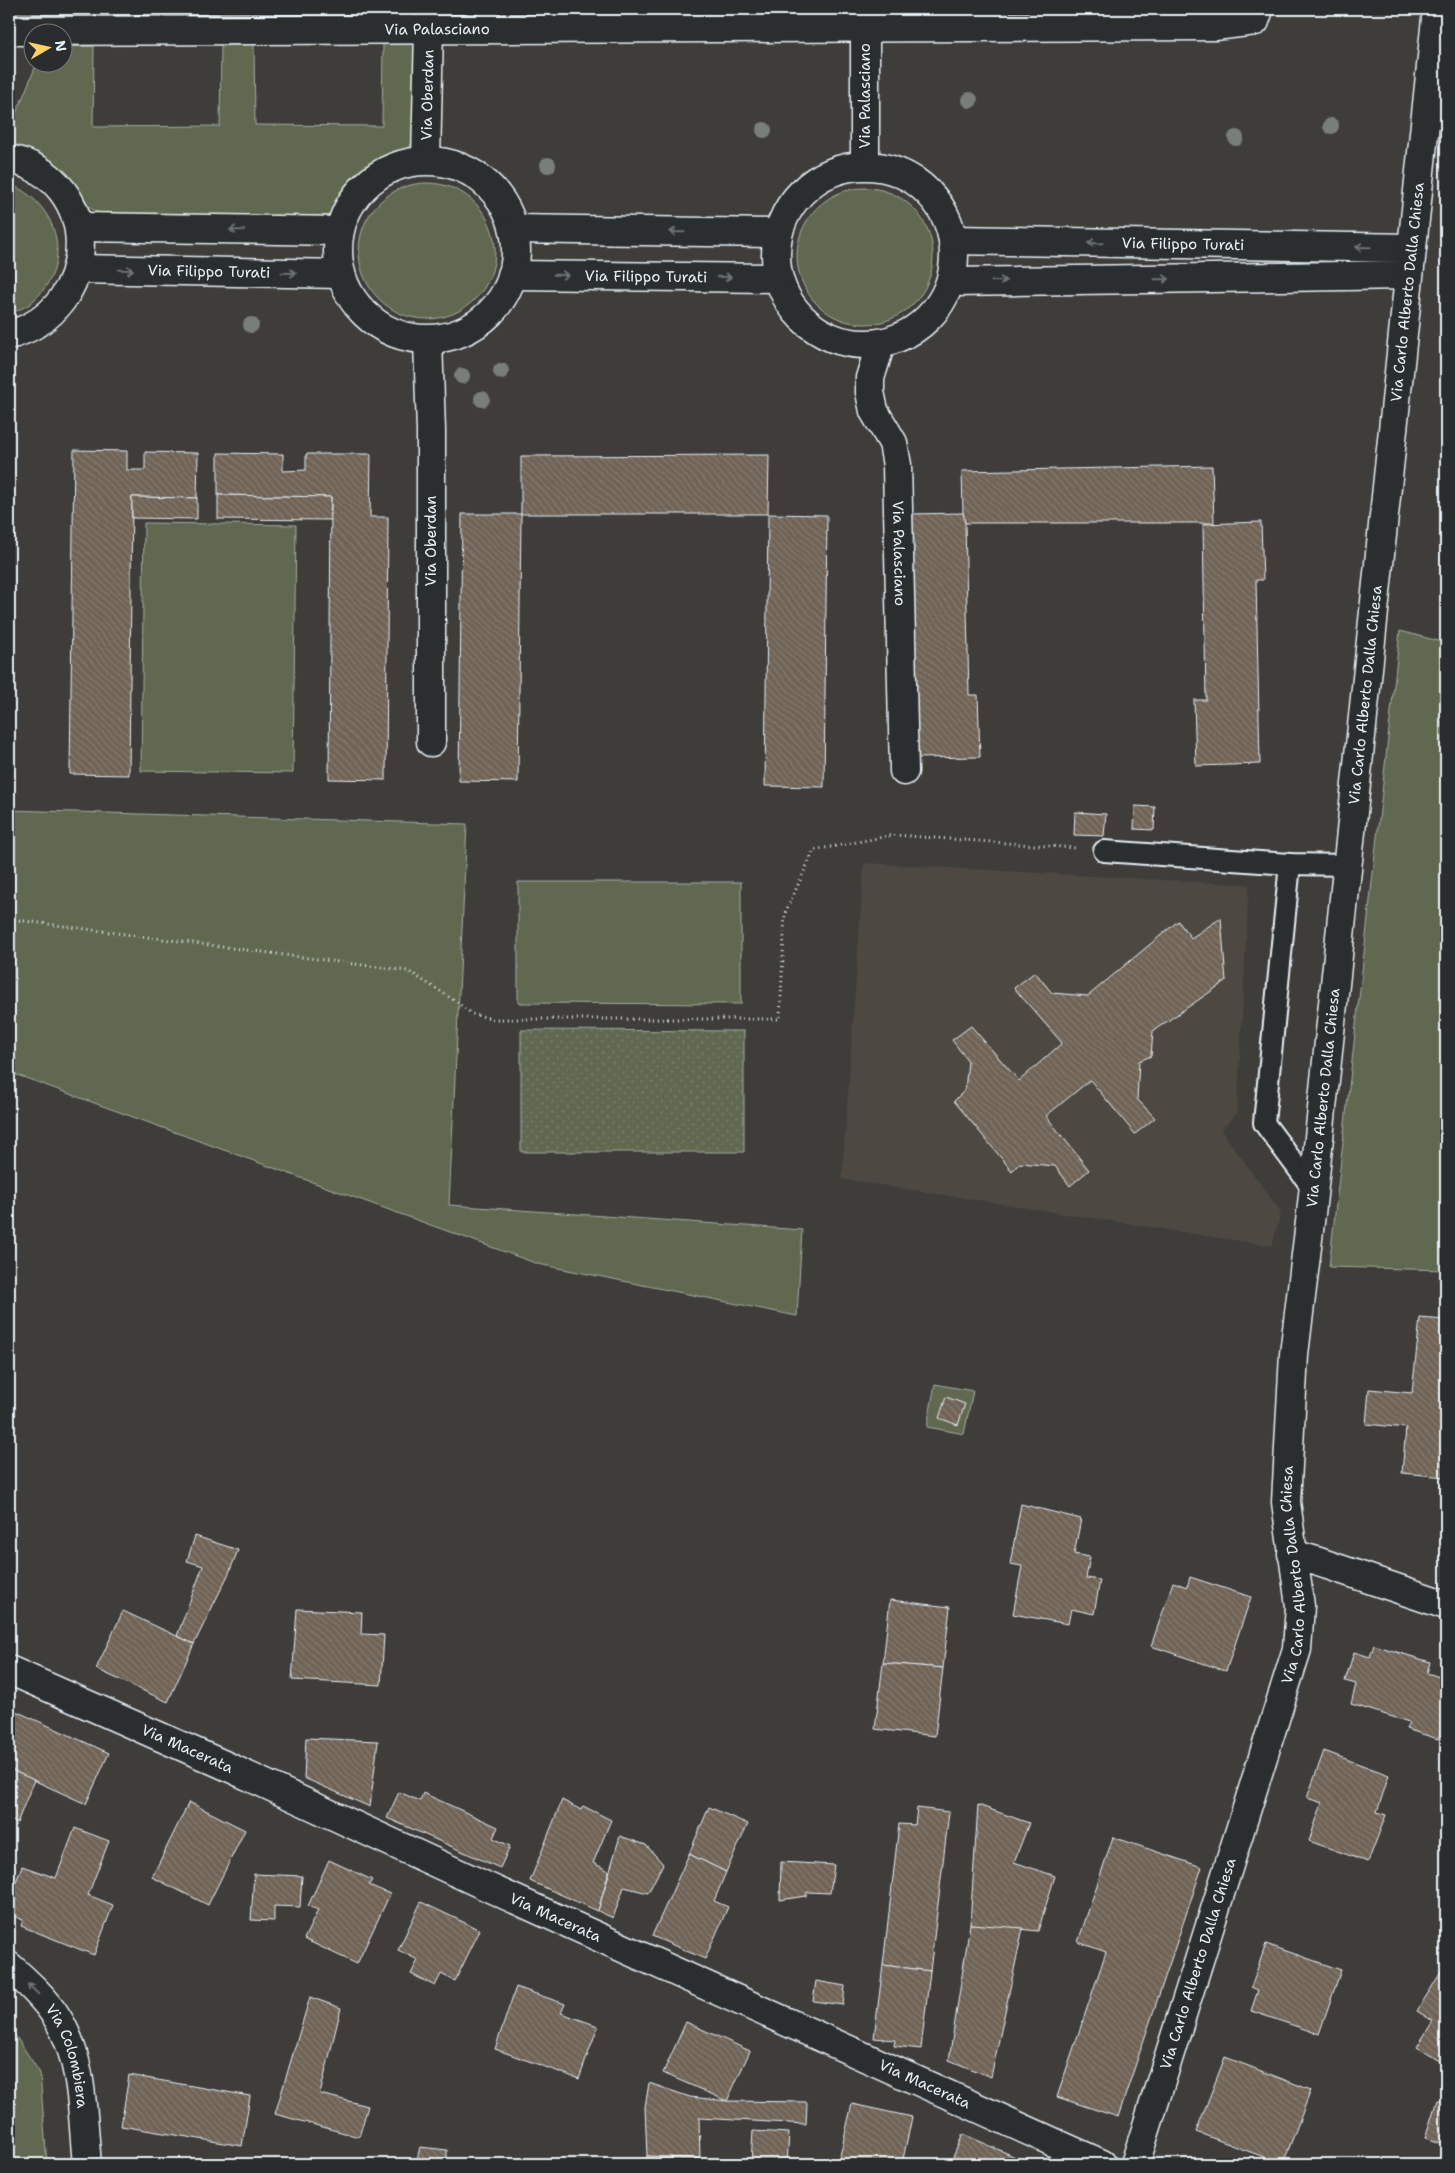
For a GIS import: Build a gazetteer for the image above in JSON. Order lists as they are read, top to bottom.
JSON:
{
  "streets": {
    "street": [
      "Via Palasciano",
      "Via Oberdan",
      "Via Filippo Turati",
      "Via Carlo Alberto Dalla Chiesa",
      "Via Macerata",
      "Via Colombiera"
    ]
  },
  "crossings": [
    ["Via Palasciano", "Via Oberdan"],
    ["Via Palasciano", "Via Filippo Turati"],
    ["Via Oberdan", "Via Filippo Turati"],
    ["Via Filippo Turati", "Via Carlo Alberto Dalla Chiesa"]
  ],
  "one_way": ["Via Colombiera"],
  "north": "right"
}
